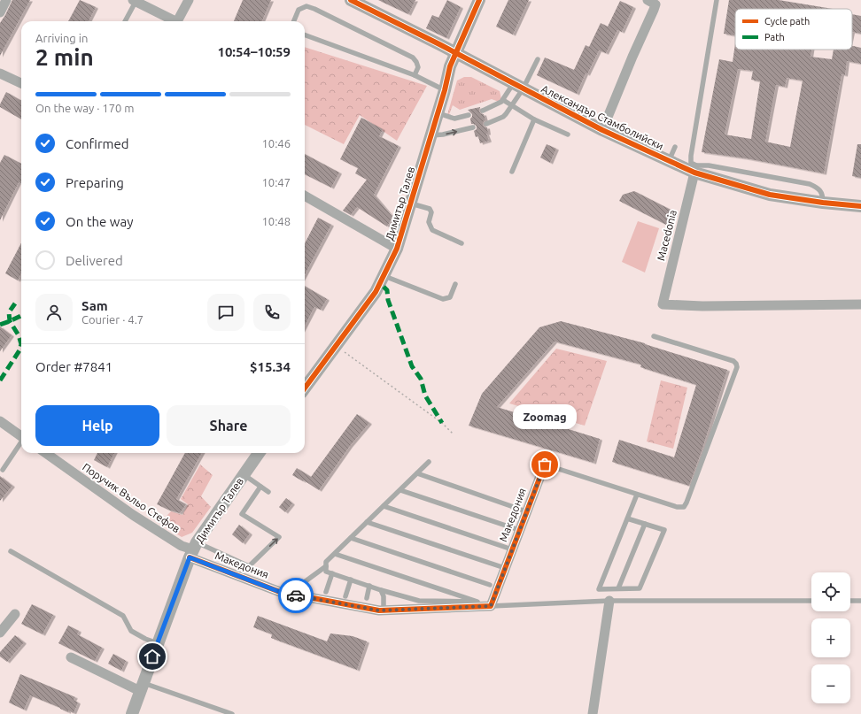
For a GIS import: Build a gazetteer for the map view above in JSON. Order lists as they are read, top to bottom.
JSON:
{
  "streets": {
    "street": [
      "Александър Стамболийски",
      "Димитър Талев",
      "Macedonia",
      "Поручик Въльо Стефов",
      "Македония"
    ]
  },
  "crossings": [
    ["Александър Стамболийски", "Димитър Талев"],
    ["Александър Стамболийски", "Macedonia"],
    ["Димитър Талев", "Поручик Въльо Стефов"],
    ["Димитър Талев", "Македония"],
    ["Поручик Въльо Стефов", "Македония"]
  ],
  "places": ["Zoomag"],
  "legend": ["Cycle path", "Path"],
  "page": {
    "heading": ["2 min", "Arriving in", "10:54–10:59"],
    "panel": [
      "Sam",
      "Courier · 4.7",
      "Order #7841",
      "$15.34"
    ],
    "bar": "On the way · 170 m",
    "list": [
      ["Confirmed", "10:46"],
      ["Preparing", "10:47"],
      ["On the way", "10:48"],
      "Delivered"
    ],
    "buttons": ["Help", "Share"],
    "bubble": "Zoomag",
    "map_buttons": ["+", "−"]
  }
}
